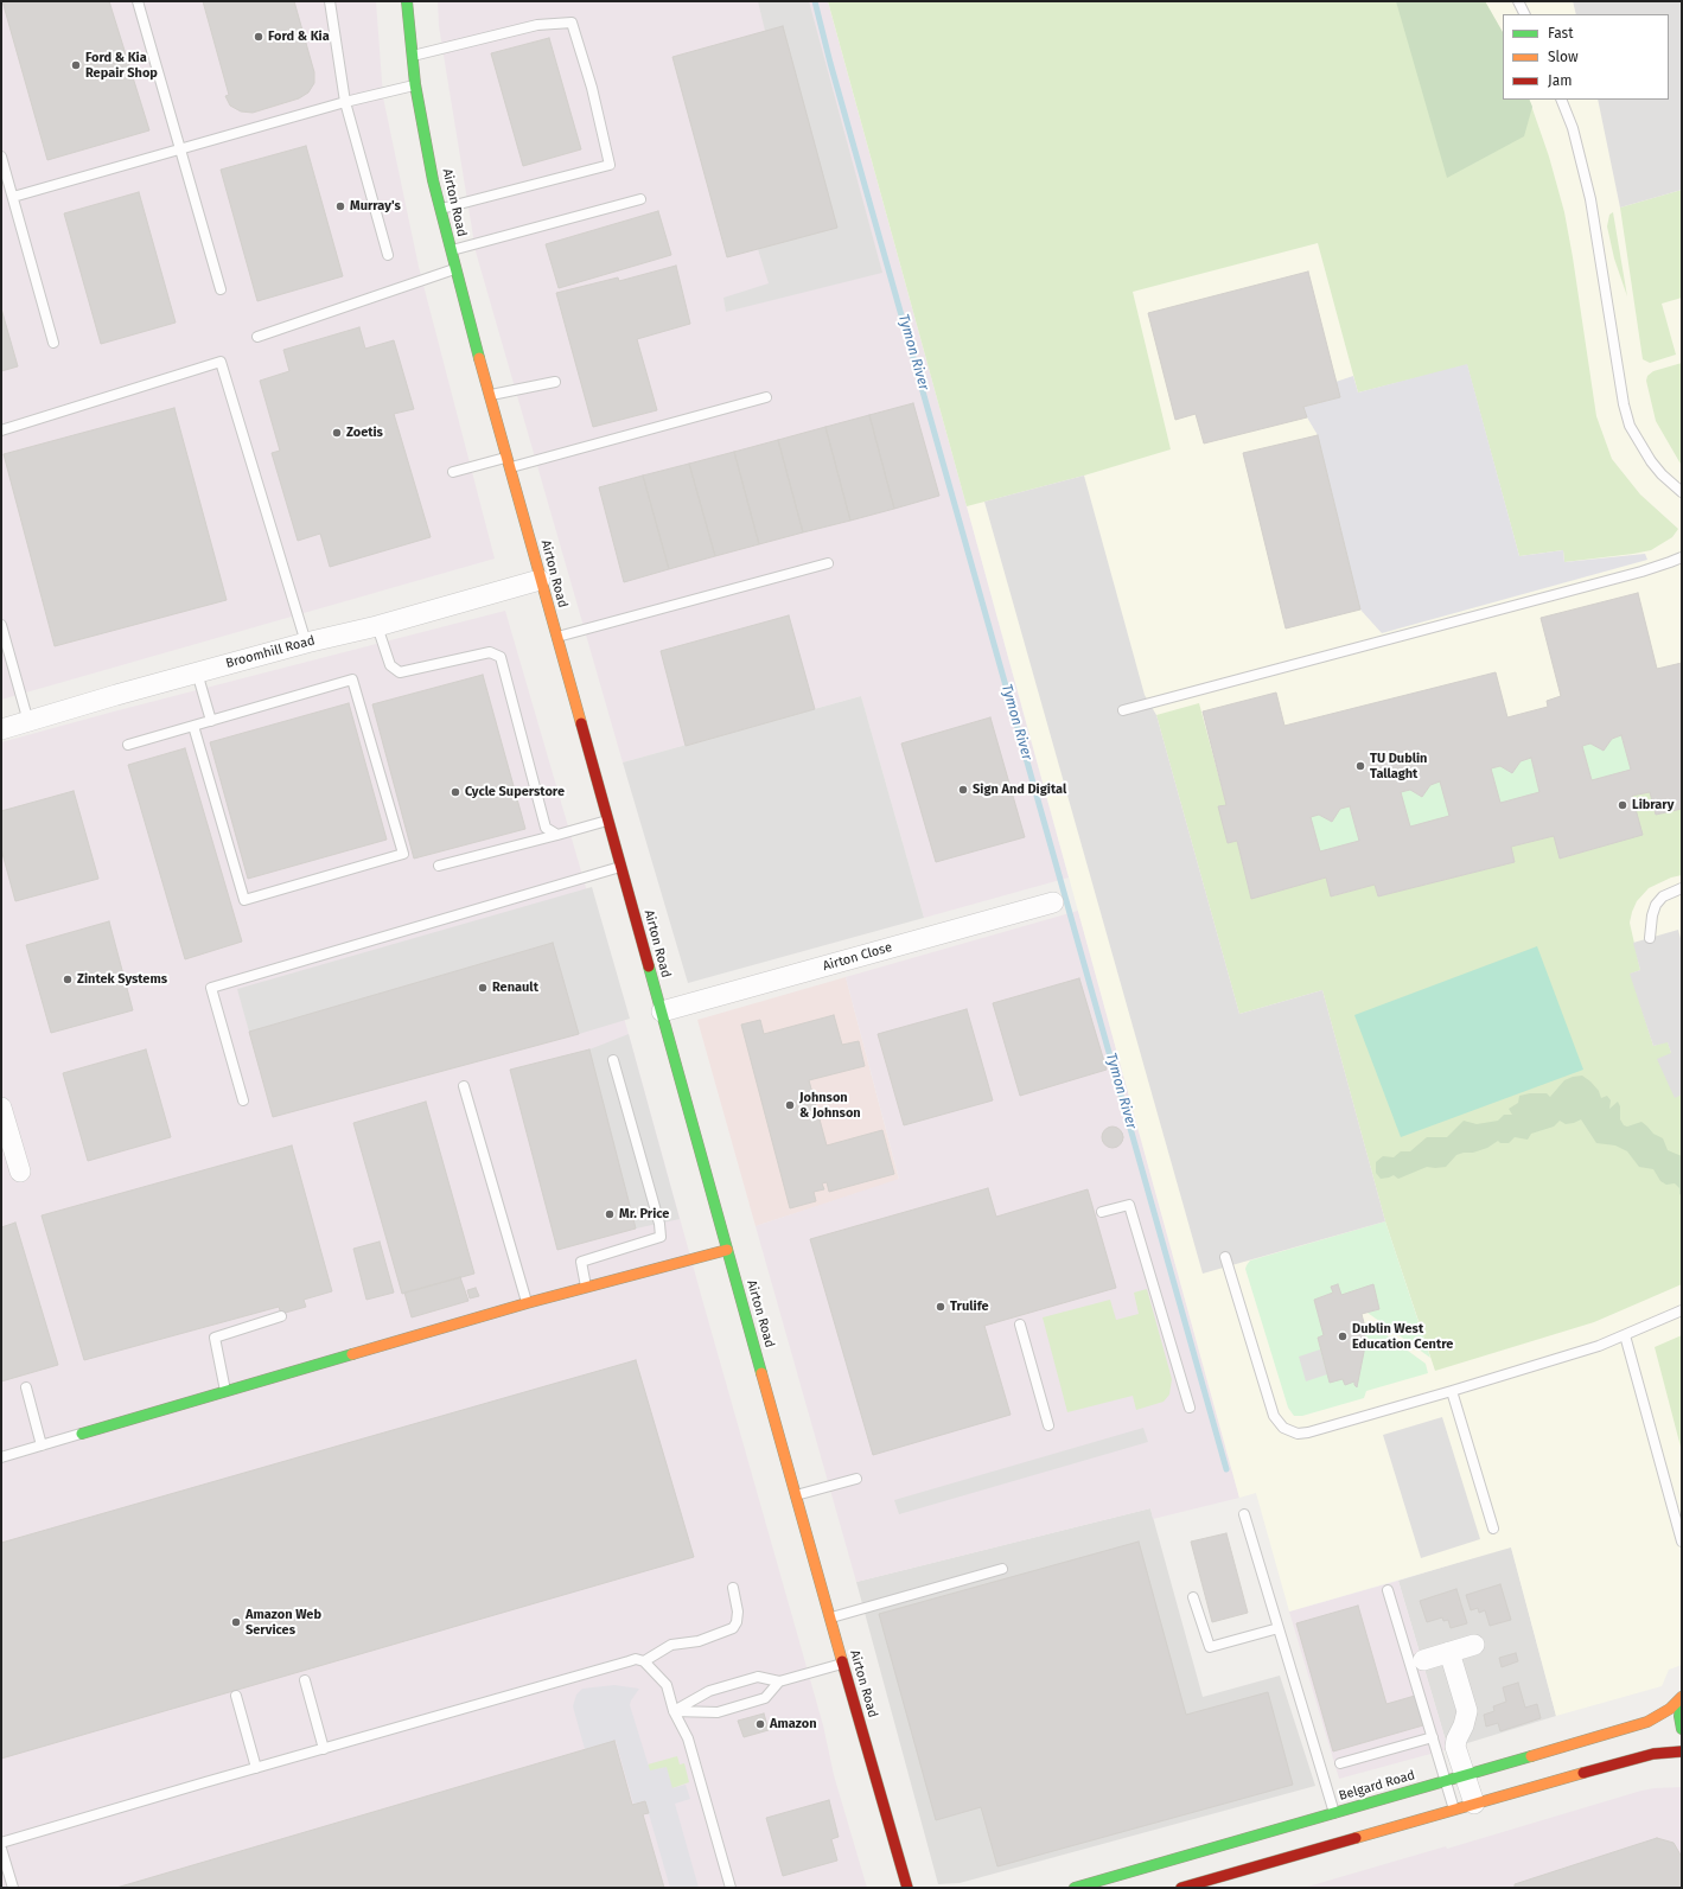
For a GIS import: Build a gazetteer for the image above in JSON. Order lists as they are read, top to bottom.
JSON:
{
  "streets": {
    "street": [
      "Airton Road",
      "Broomhill Road",
      "Airton Close",
      "Belgard Road"
    ]
  },
  "crossings": [
    ["Airton Road", "Broomhill Road"],
    ["Airton Road", "Airton Close"]
  ],
  "water": ["Tymon River"],
  "places": [
    "Ford & Kia",
    "Ford & Kia Repair Shop",
    "Murray's",
    "Zoetis",
    "TU Dublin Tallaght",
    "Sign And Digital",
    "Cycle Superstore",
    "Library",
    "Zintek Systems",
    "Renault",
    "Johnson & Johnson",
    "Mr. Price",
    "Trulife",
    "Dublin West Education Centre",
    "Amazon Web Services",
    "Amazon"
  ],
  "legend": ["Fast", "Slow", "Jam"]
}
